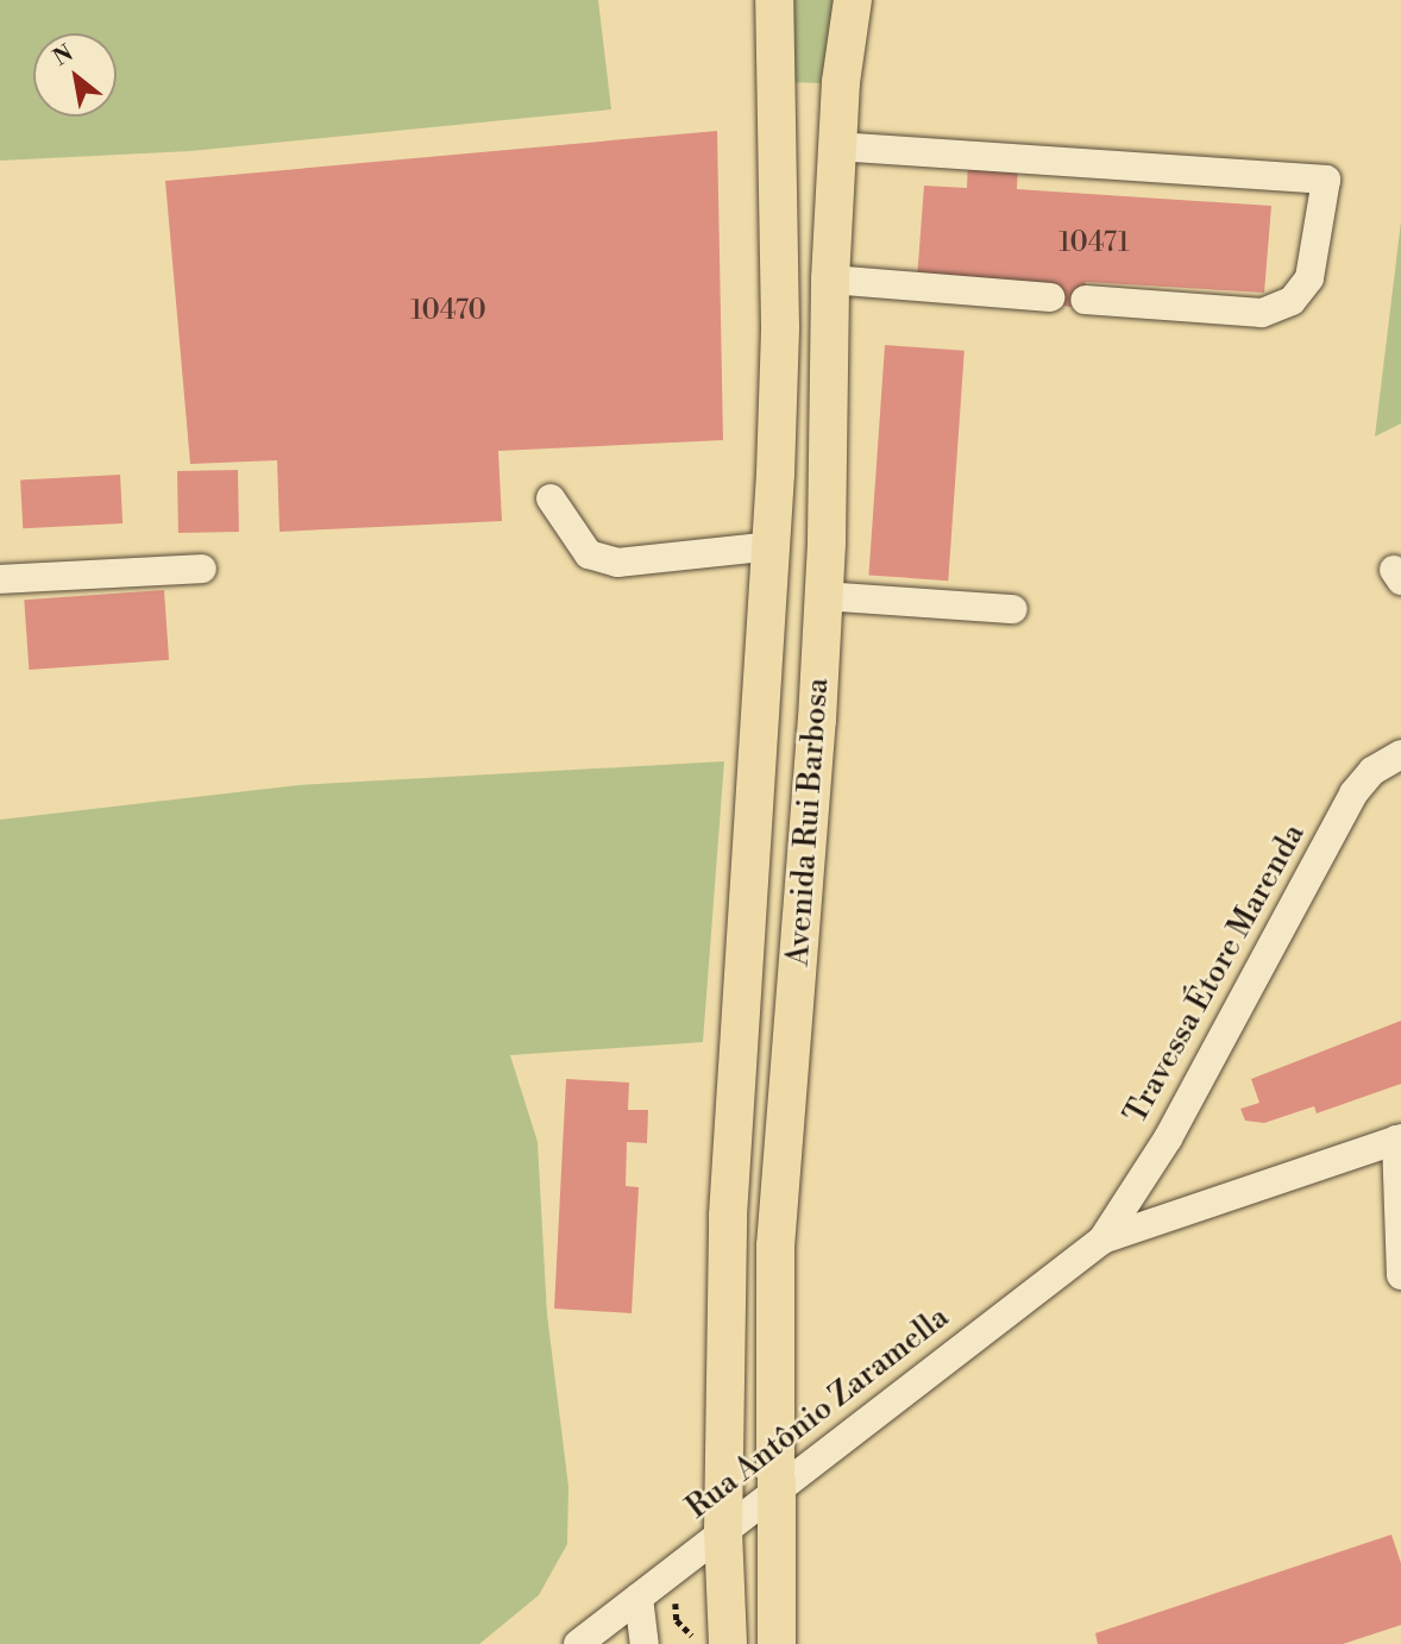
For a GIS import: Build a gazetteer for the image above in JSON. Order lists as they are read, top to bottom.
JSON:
{
  "streets": {
    "main road": ["Avenida Rui Barbosa"],
    "street": ["Travessa Étore Marenda", "Rua Antônio Zaramella"]
  },
  "crossings": [
    ["Avenida Rui Barbosa", "Rua Antônio Zaramella"],
    ["Travessa Étore Marenda", "Rua Antônio Zaramella"]
  ],
  "house_numbers": ["10471", "10470"],
  "north": "top left"
}
